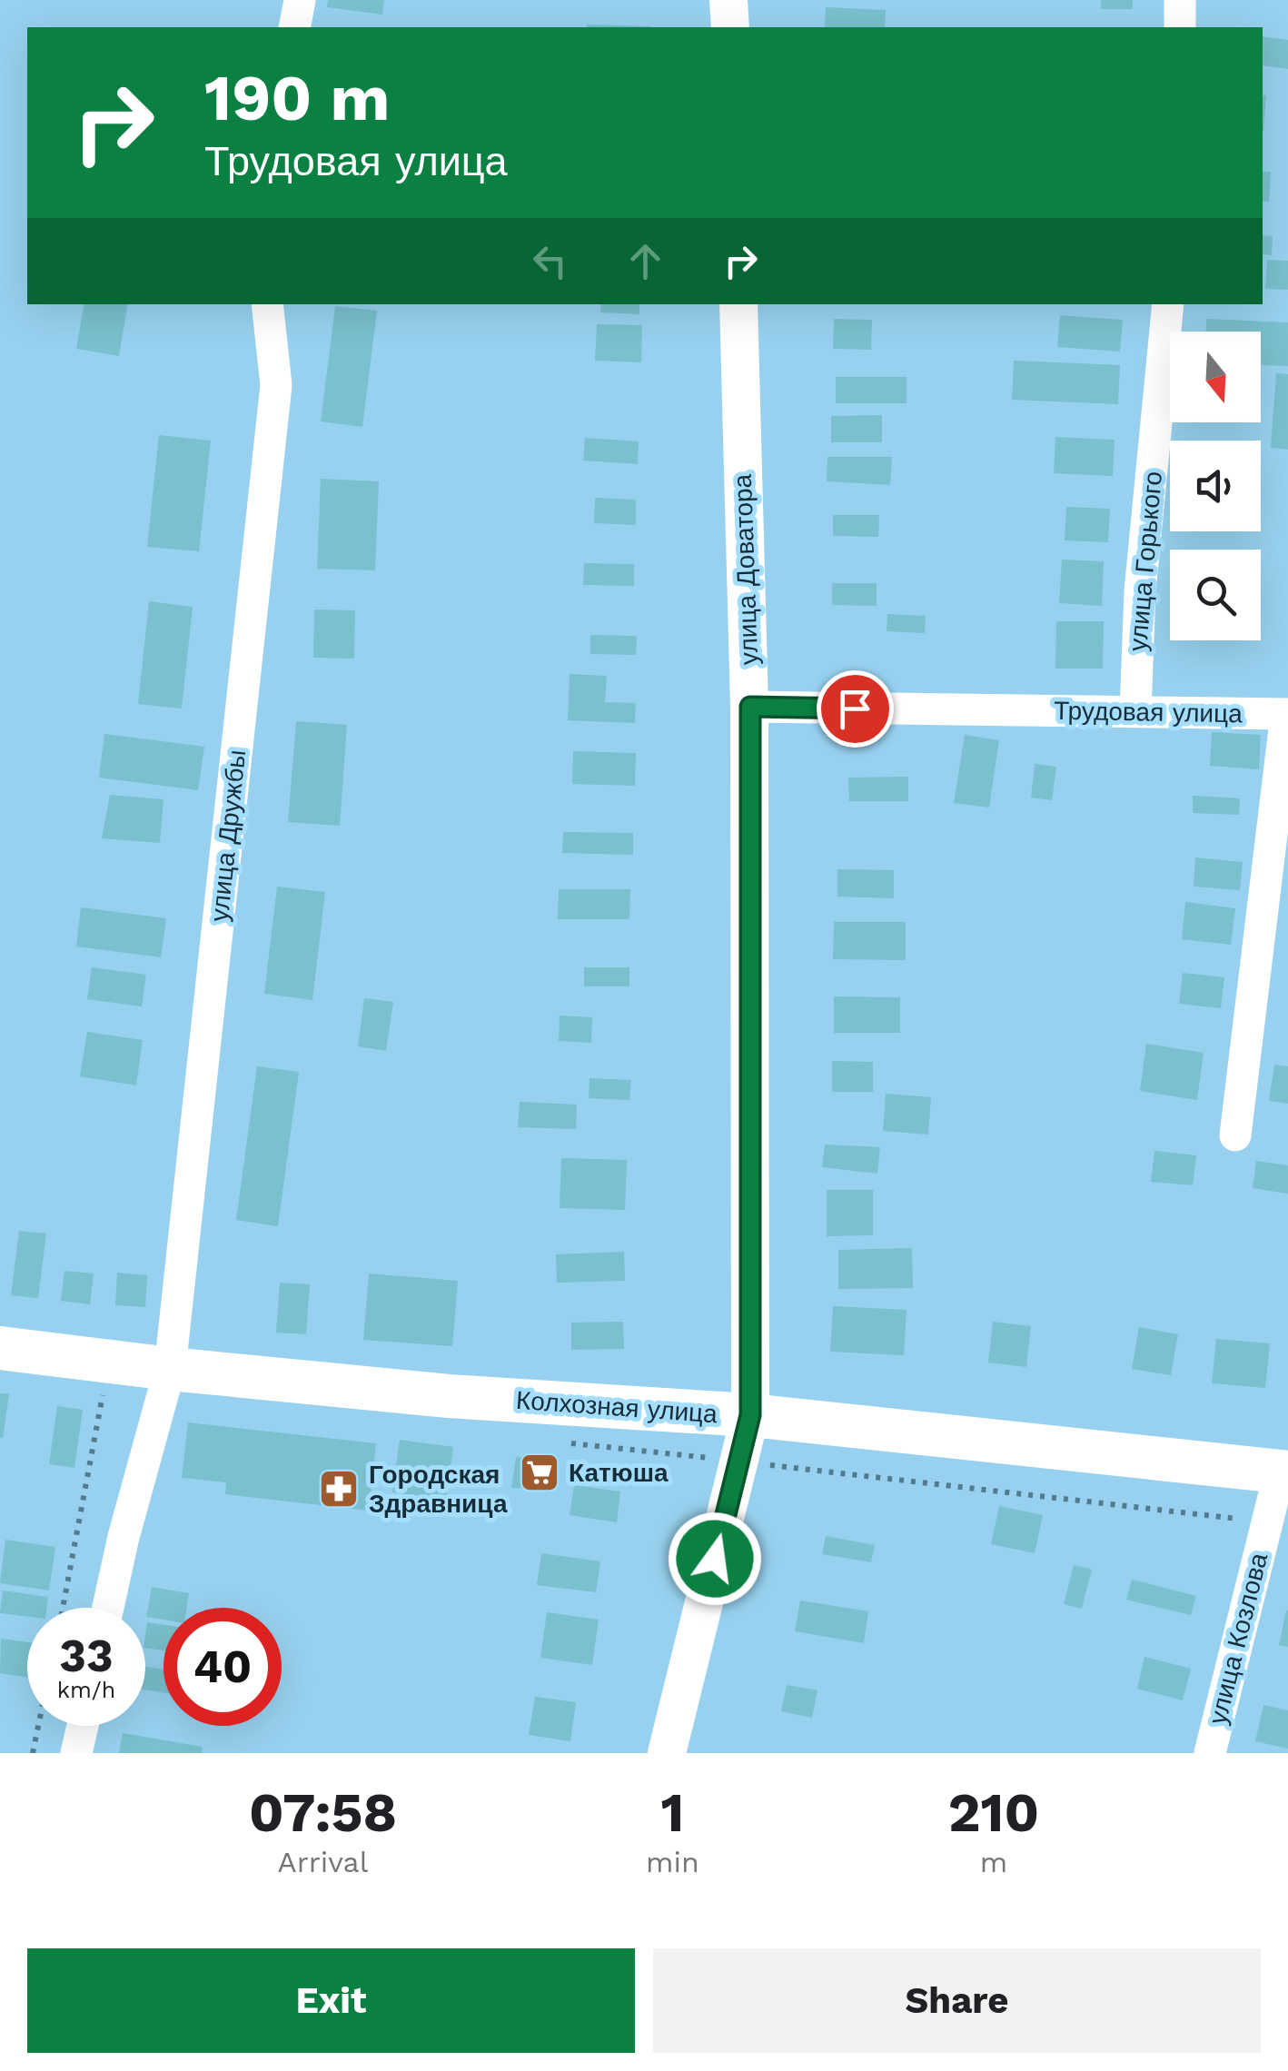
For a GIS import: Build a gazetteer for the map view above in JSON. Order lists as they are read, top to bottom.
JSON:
{
  "streets": {
    "main road": ["Колхозная улица"],
    "street": [
      "улица Горького",
      "улица Доватора",
      "Трудовая улица",
      "улица Дружбы",
      "улица Козлова"
    ]
  },
  "crossings": [
    ["улица Горького", "Трудовая улица"],
    ["улица Доватора", "Трудовая улица"],
    ["улица Доватора", "Колхозная улица"],
    ["улица Дружбы", "Колхозная улица"],
    ["Колхозная улица", "улица Козлова"]
  ],
  "places": {
    "supermarket": ["Катюша"],
    "pharmacy": ["Городская Здравница"]
  },
  "north": "bottom",
  "page": {
    "turn": ["190 m", "Трудовая улица"],
    "speed": "33 km/h",
    "limit": "40",
    "eta": [
      "07:58",
      "Arrival",
      "1",
      "min",
      "210",
      "m"
    ],
    "buttons": ["Exit", "Share"]
  }
}
